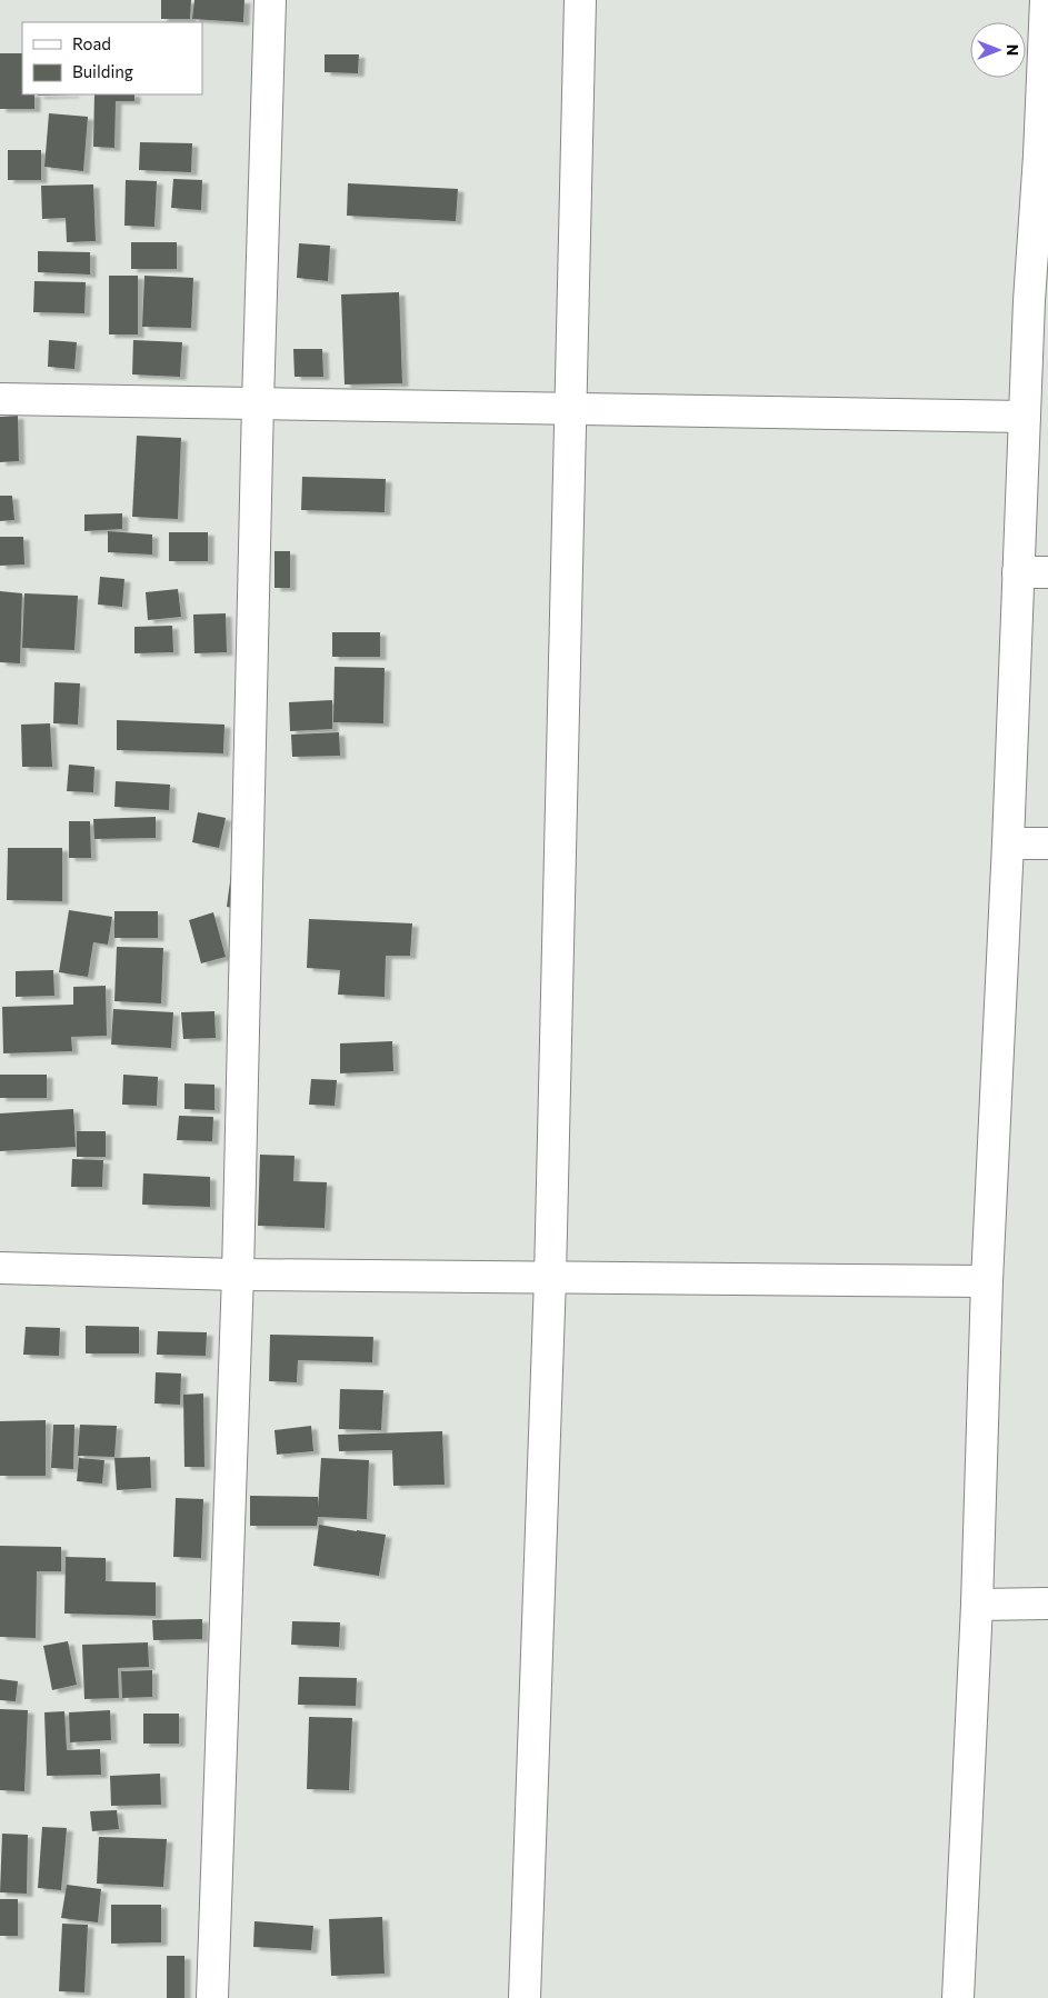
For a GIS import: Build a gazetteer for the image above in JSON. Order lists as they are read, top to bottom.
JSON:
{
  "legend": ["Road", "Building"],
  "north": "right"
}
